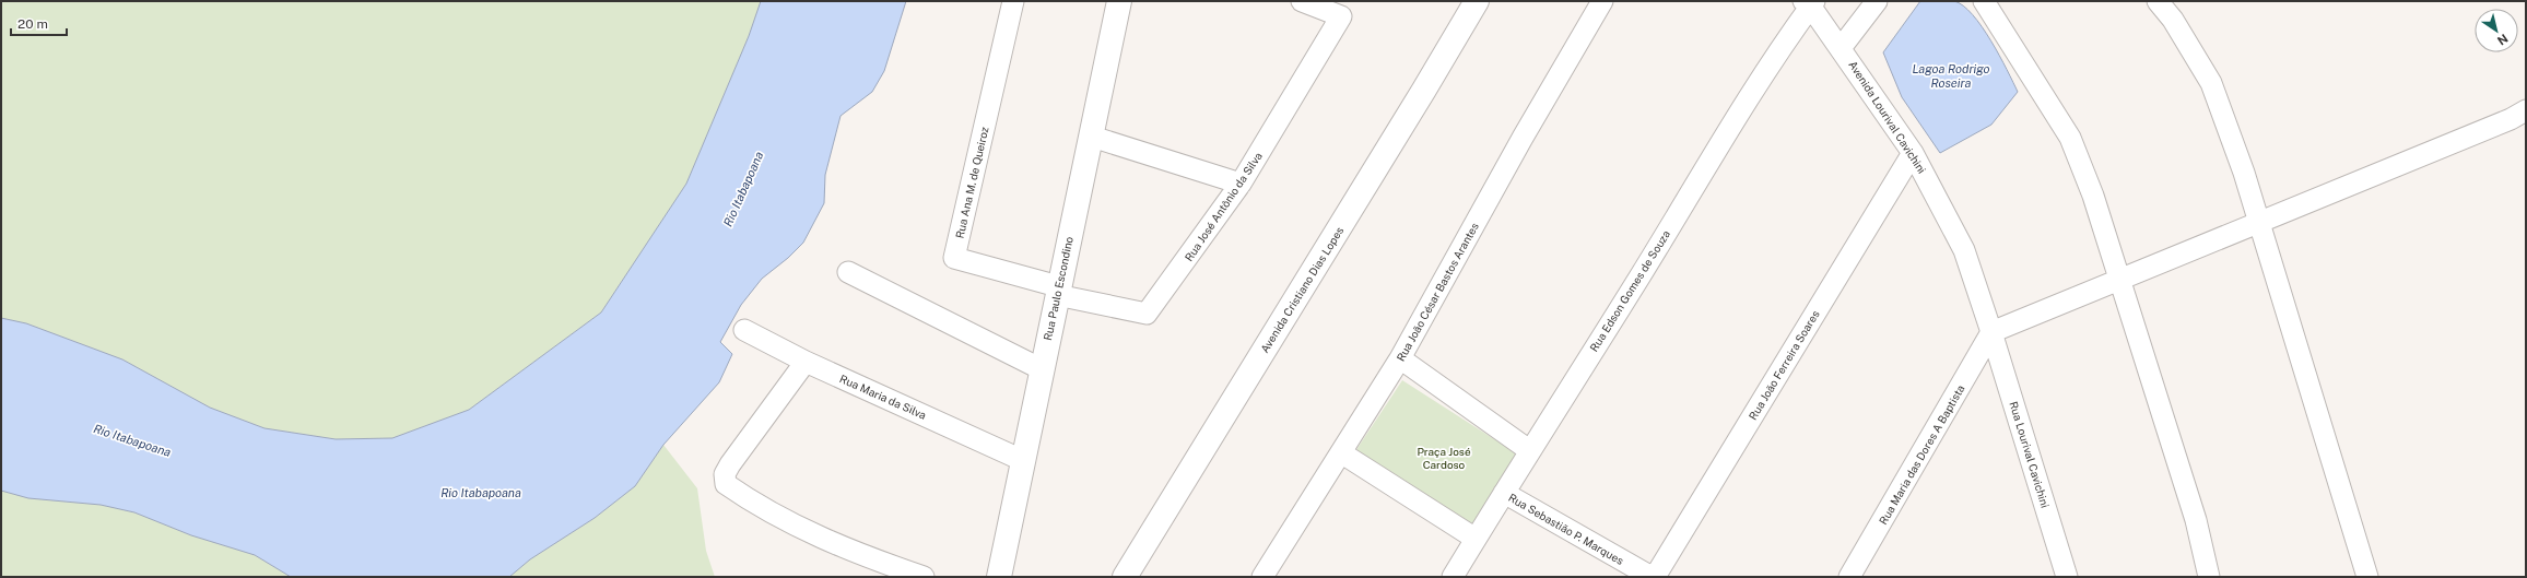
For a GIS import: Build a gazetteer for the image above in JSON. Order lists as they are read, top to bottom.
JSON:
{
  "streets": {
    "main road": ["Rua Paulo Escondino", "Avenida Cristiano Dias Lopes"],
    "street": [
      "Avenida Lourival Cavichini",
      "Rua Ana M. de Queiroz",
      "Rua José Antônio da Silva",
      "Rua Edson Gomes de Souza",
      "Rua João César Bastos Arantes",
      "Rua João Ferreira Soares",
      "Rua Maria da Silva",
      "Rua Maria das Dores A Baptista",
      "Rua Lourival Cavichini",
      "Rua Sebastião P. Marques"
    ]
  },
  "crossings": [
    ["Avenida Lourival Cavichini", "Rua Edson Gomes de Souza"],
    ["Avenida Lourival Cavichini", "Rua João Ferreira Soares"],
    ["Avenida Lourival Cavichini", "Rua Maria das Dores A Baptista"],
    ["Avenida Lourival Cavichini", "Rua Lourival Cavichini"],
    ["Rua Ana M. de Queiroz", "Rua José Antônio da Silva"],
    ["Rua Ana M. de Queiroz", "Rua Paulo Escondino"],
    ["Rua José Antônio da Silva", "Rua Paulo Escondino"],
    ["Rua Paulo Escondino", "Rua Maria da Silva"],
    ["Rua Edson Gomes de Souza", "Rua Sebastião P. Marques"],
    ["Rua João Ferreira Soares", "Rua Sebastião P. Marques"],
    ["Rua Maria das Dores A Baptista", "Rua Lourival Cavichini"]
  ],
  "water": ["Lagoa Rodrigo Roseira", "Rio Itabapoana"],
  "parks": ["Praça José Cardoso"],
  "scale_bar": "20 m",
  "north": "bottom right"
}
